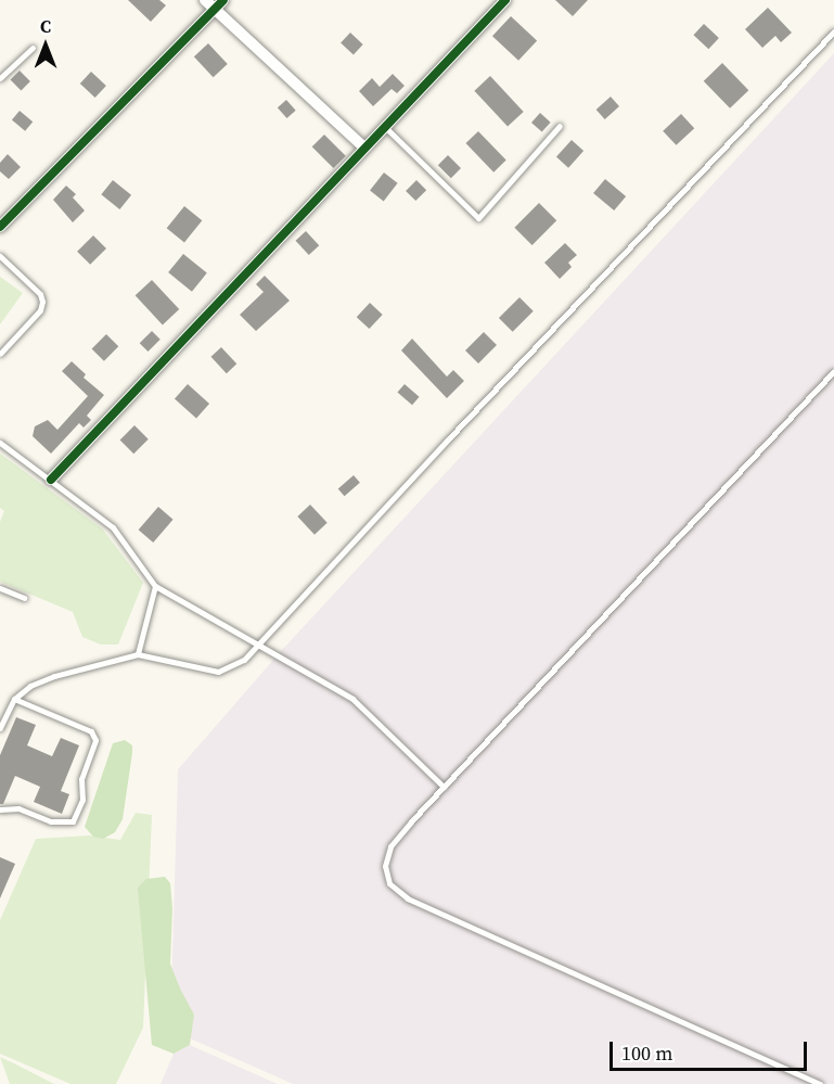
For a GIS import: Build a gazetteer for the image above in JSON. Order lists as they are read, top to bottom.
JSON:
{
  "scale_bar": "100 m",
  "north": "top"
}
